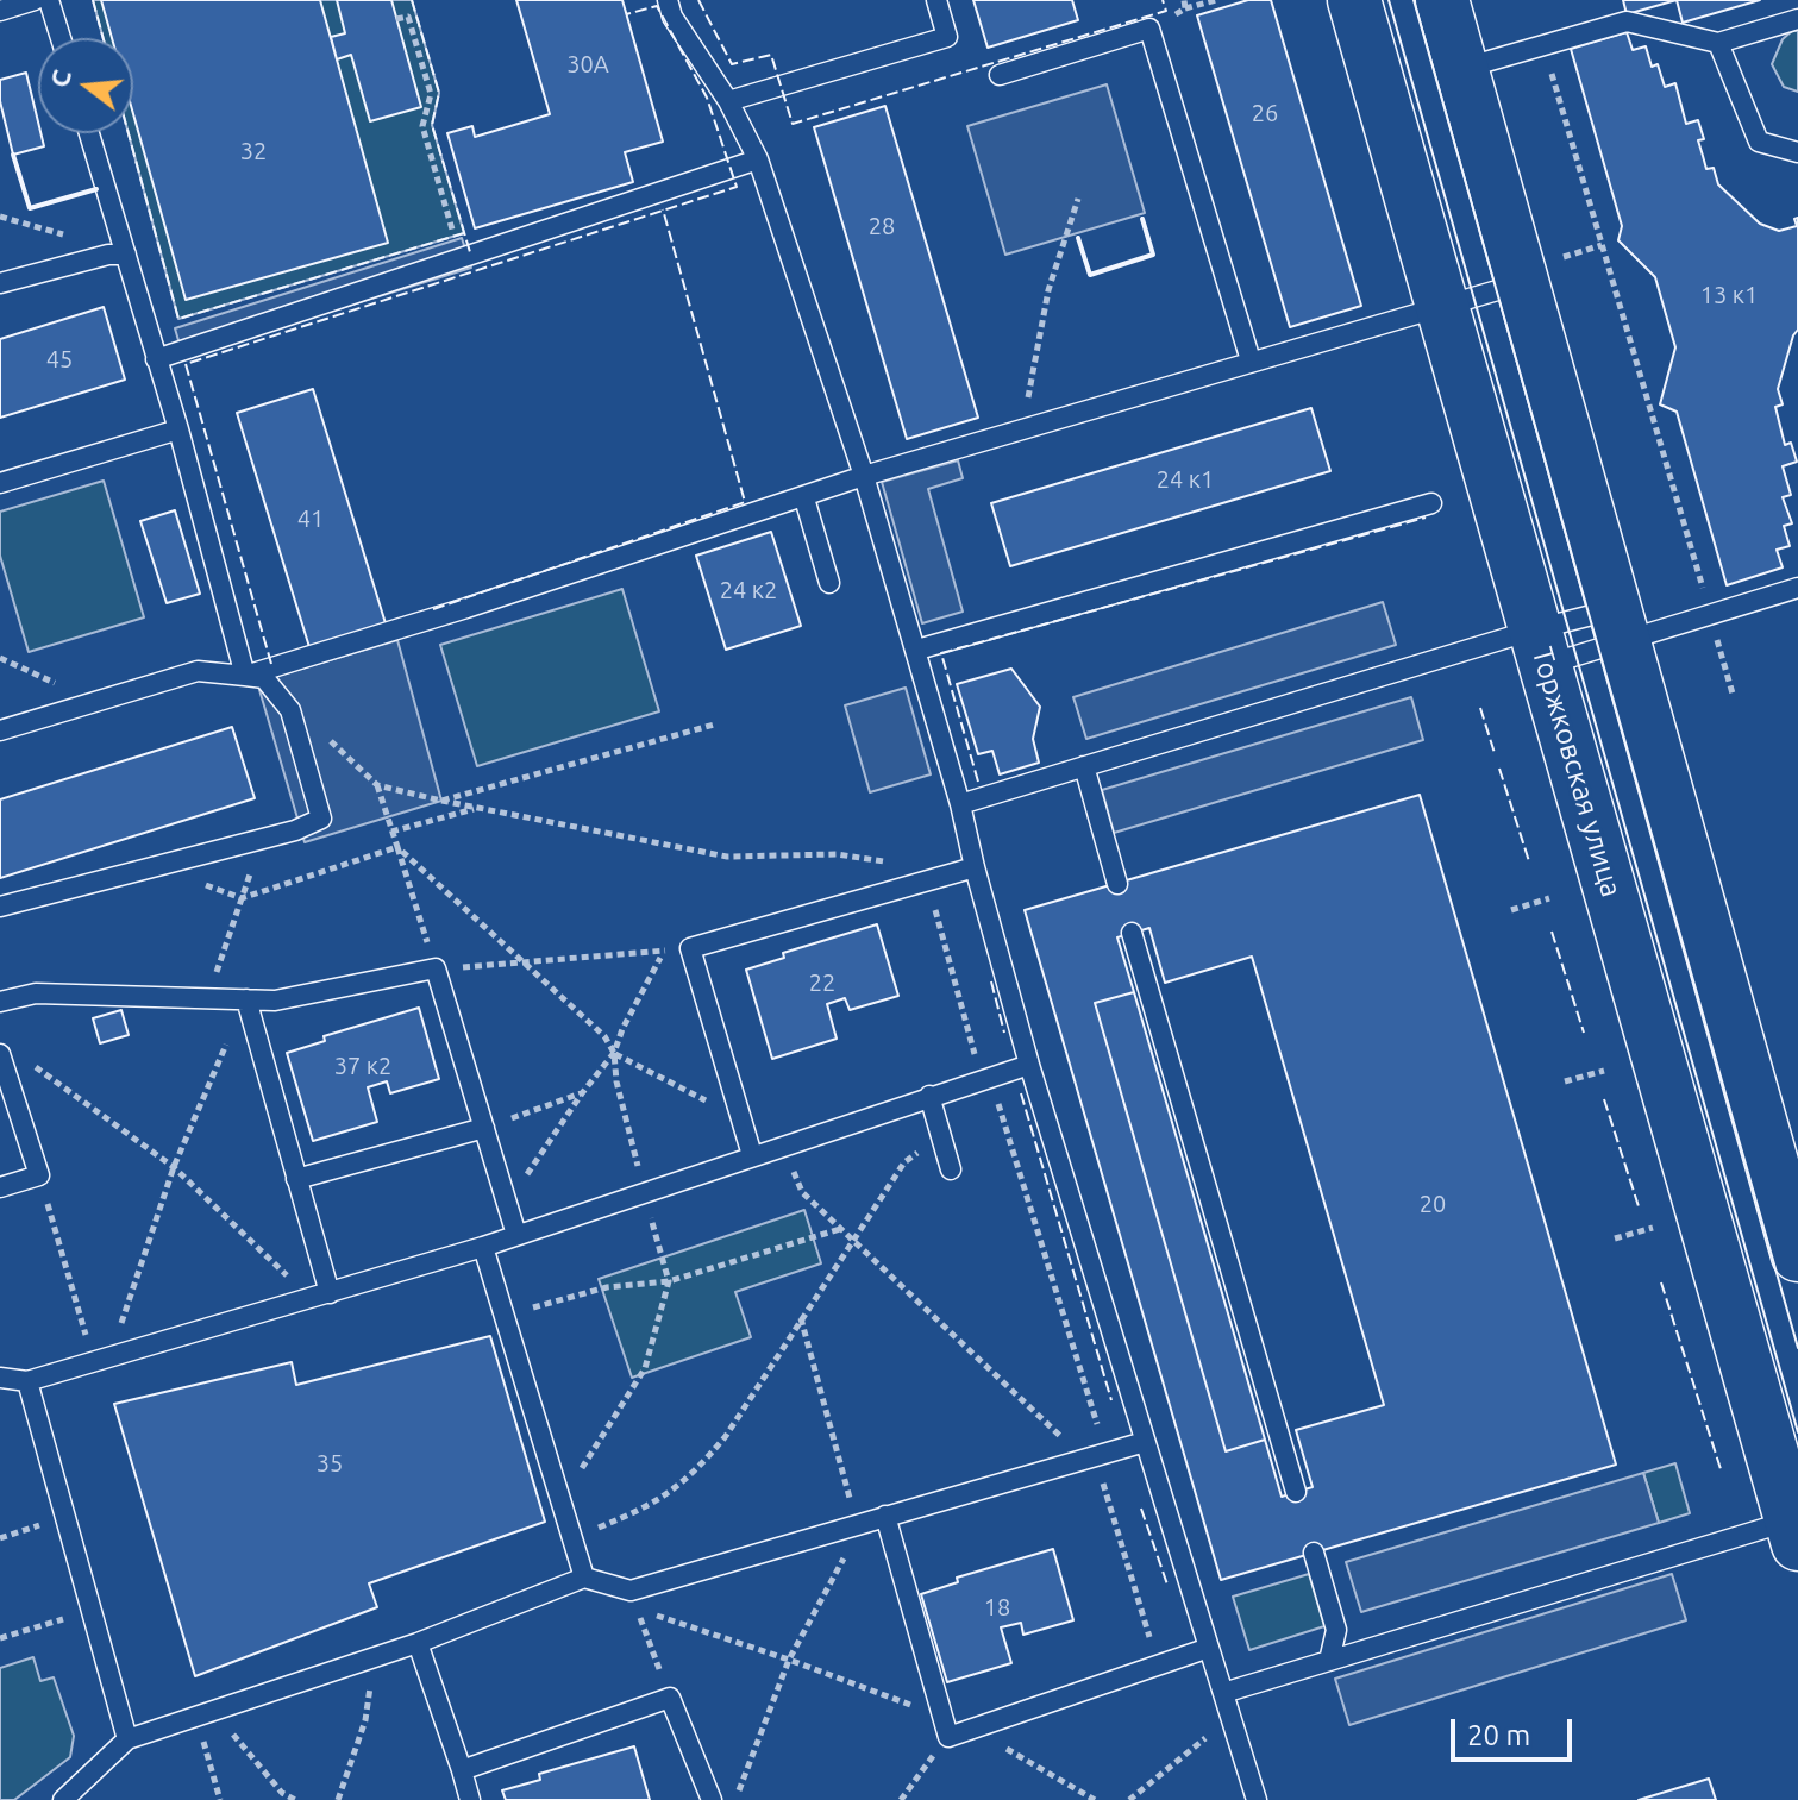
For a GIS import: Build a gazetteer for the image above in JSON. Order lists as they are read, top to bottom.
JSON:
{
  "streets": {
    "main road": ["Торжковская улица"]
  },
  "house_numbers": [
    "30А",
    "26",
    "32",
    "28",
    "13 к1",
    "45",
    "24 к1",
    "41",
    "24 к2",
    "22",
    "37 к2",
    "20",
    "35",
    "18"
  ],
  "scale_bar": "20 m",
  "north": "left"
}
